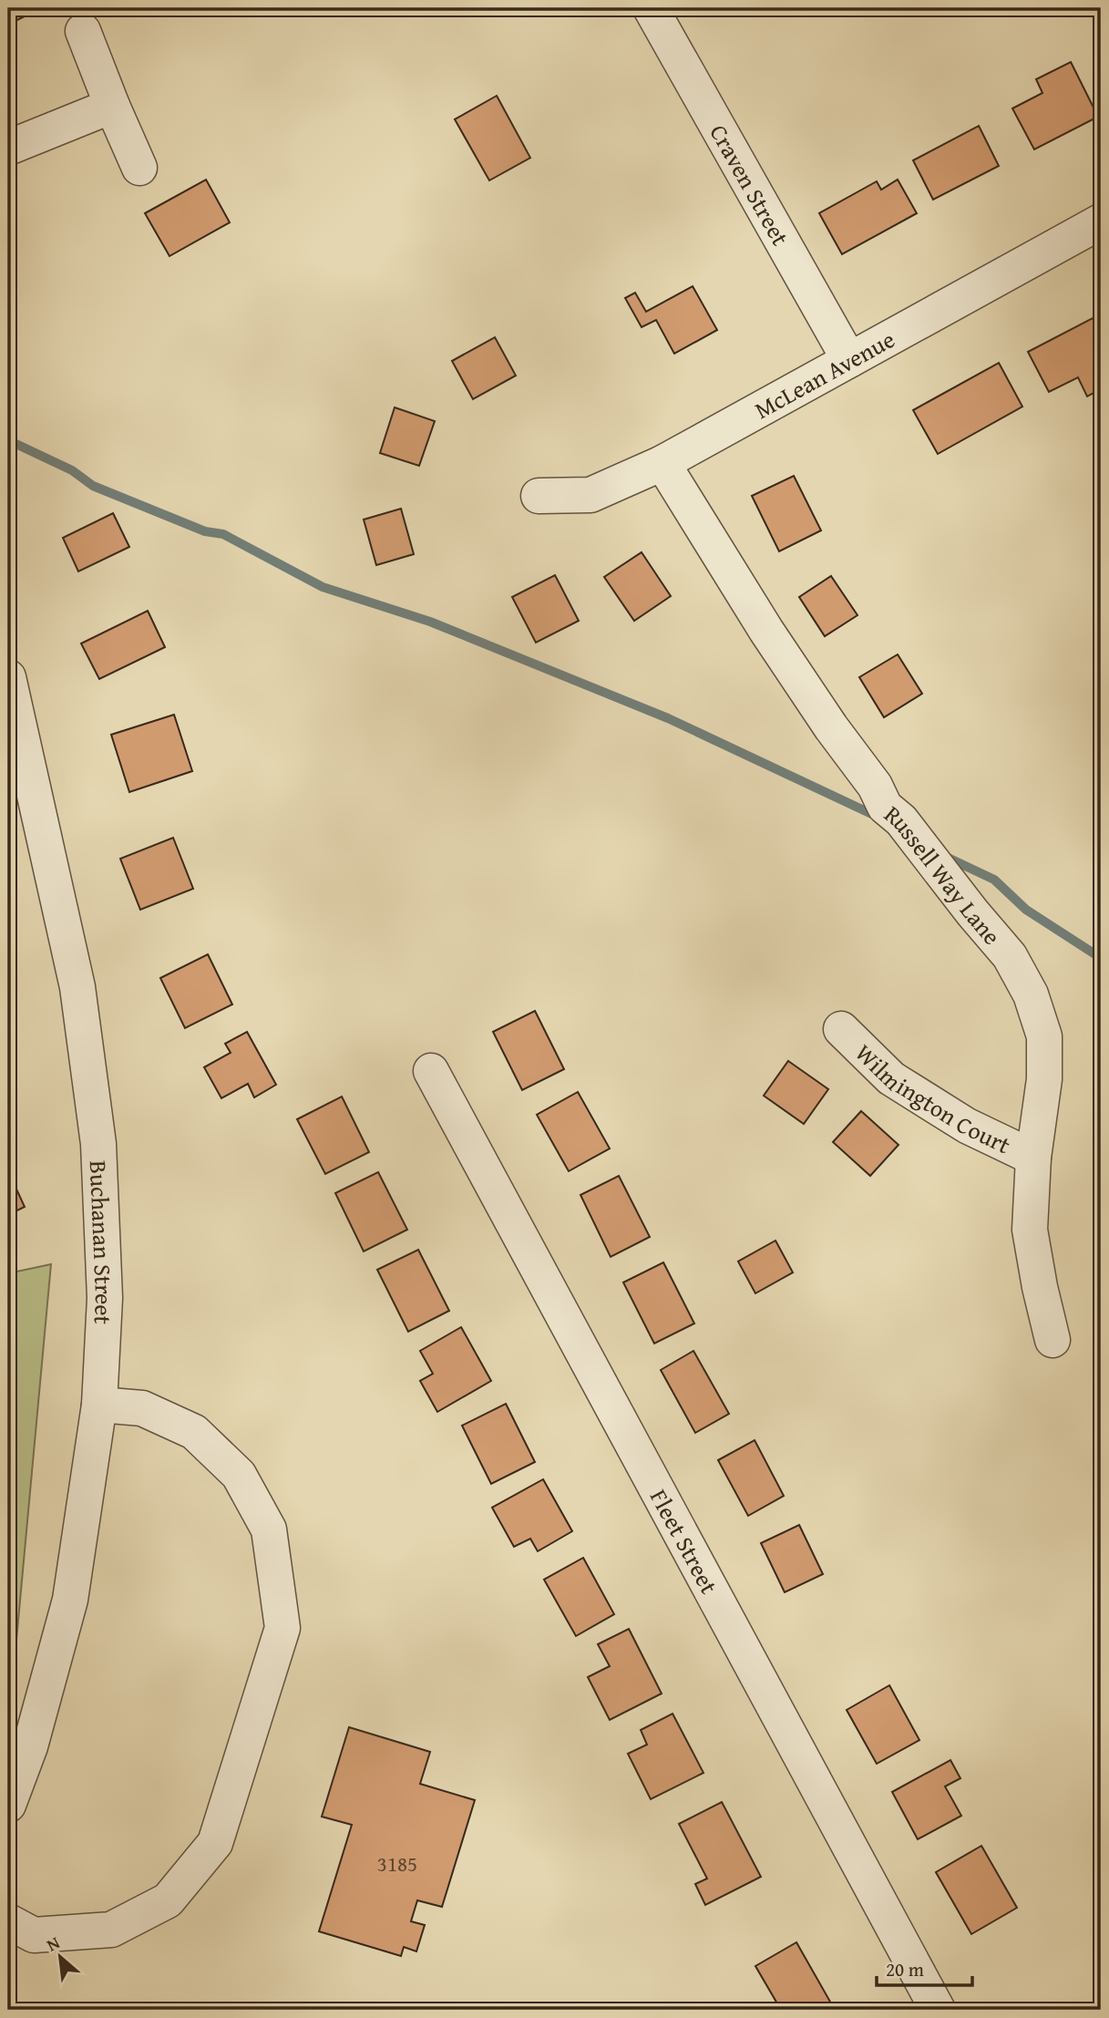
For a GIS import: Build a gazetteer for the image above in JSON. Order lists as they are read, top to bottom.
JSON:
{
  "streets": {
    "street": [
      "Craven Street",
      "McLean Avenue",
      "Russell Way Lane",
      "Wilmington Court",
      "Buchanan Street",
      "Fleet Street"
    ]
  },
  "crossings": [
    ["Craven Street", "McLean Avenue"],
    ["McLean Avenue", "Russell Way Lane"],
    ["Russell Way Lane", "Wilmington Court"]
  ],
  "house_numbers": ["3185"],
  "scale_bar": "20 m",
  "north": "top left"
}
